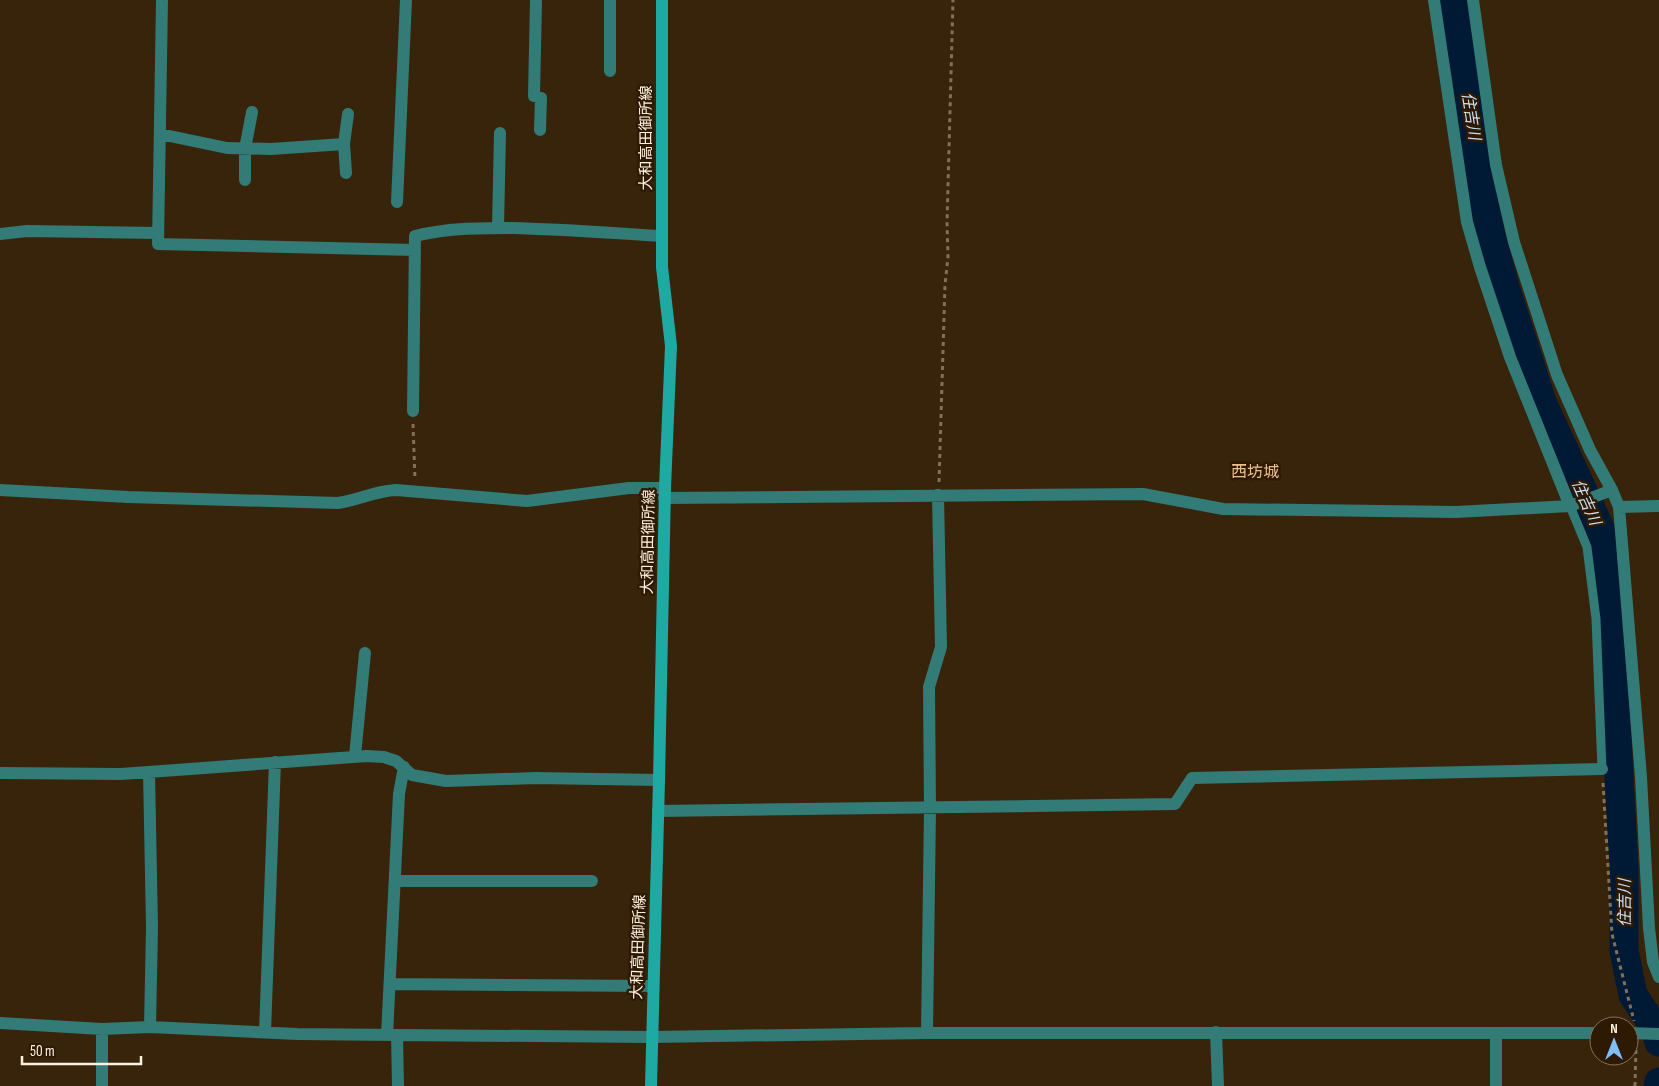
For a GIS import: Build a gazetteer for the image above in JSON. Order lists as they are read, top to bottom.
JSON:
{
  "streets": {
    "main road": ["大和高田御所線"]
  },
  "districts": ["西坊城"],
  "water": ["住吉川"],
  "scale_bar": "50 m",
  "north": "top"
}
